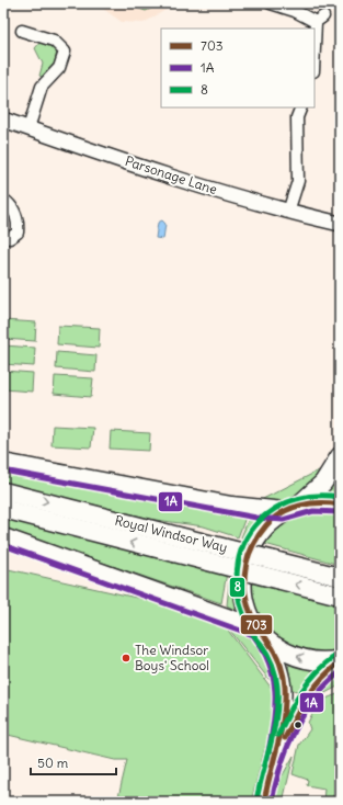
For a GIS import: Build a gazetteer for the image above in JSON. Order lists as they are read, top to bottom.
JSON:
{
  "streets": {
    "main road": ["Royal Windsor Way"],
    "street": ["Parsonage Lane"]
  },
  "places": ["The Windsor Boys' School"],
  "lines": ["transit line 1A", "transit line 8", "transit line 703"],
  "legend": ["703", "1A", "8"],
  "scale_bar": "50 m"
}
